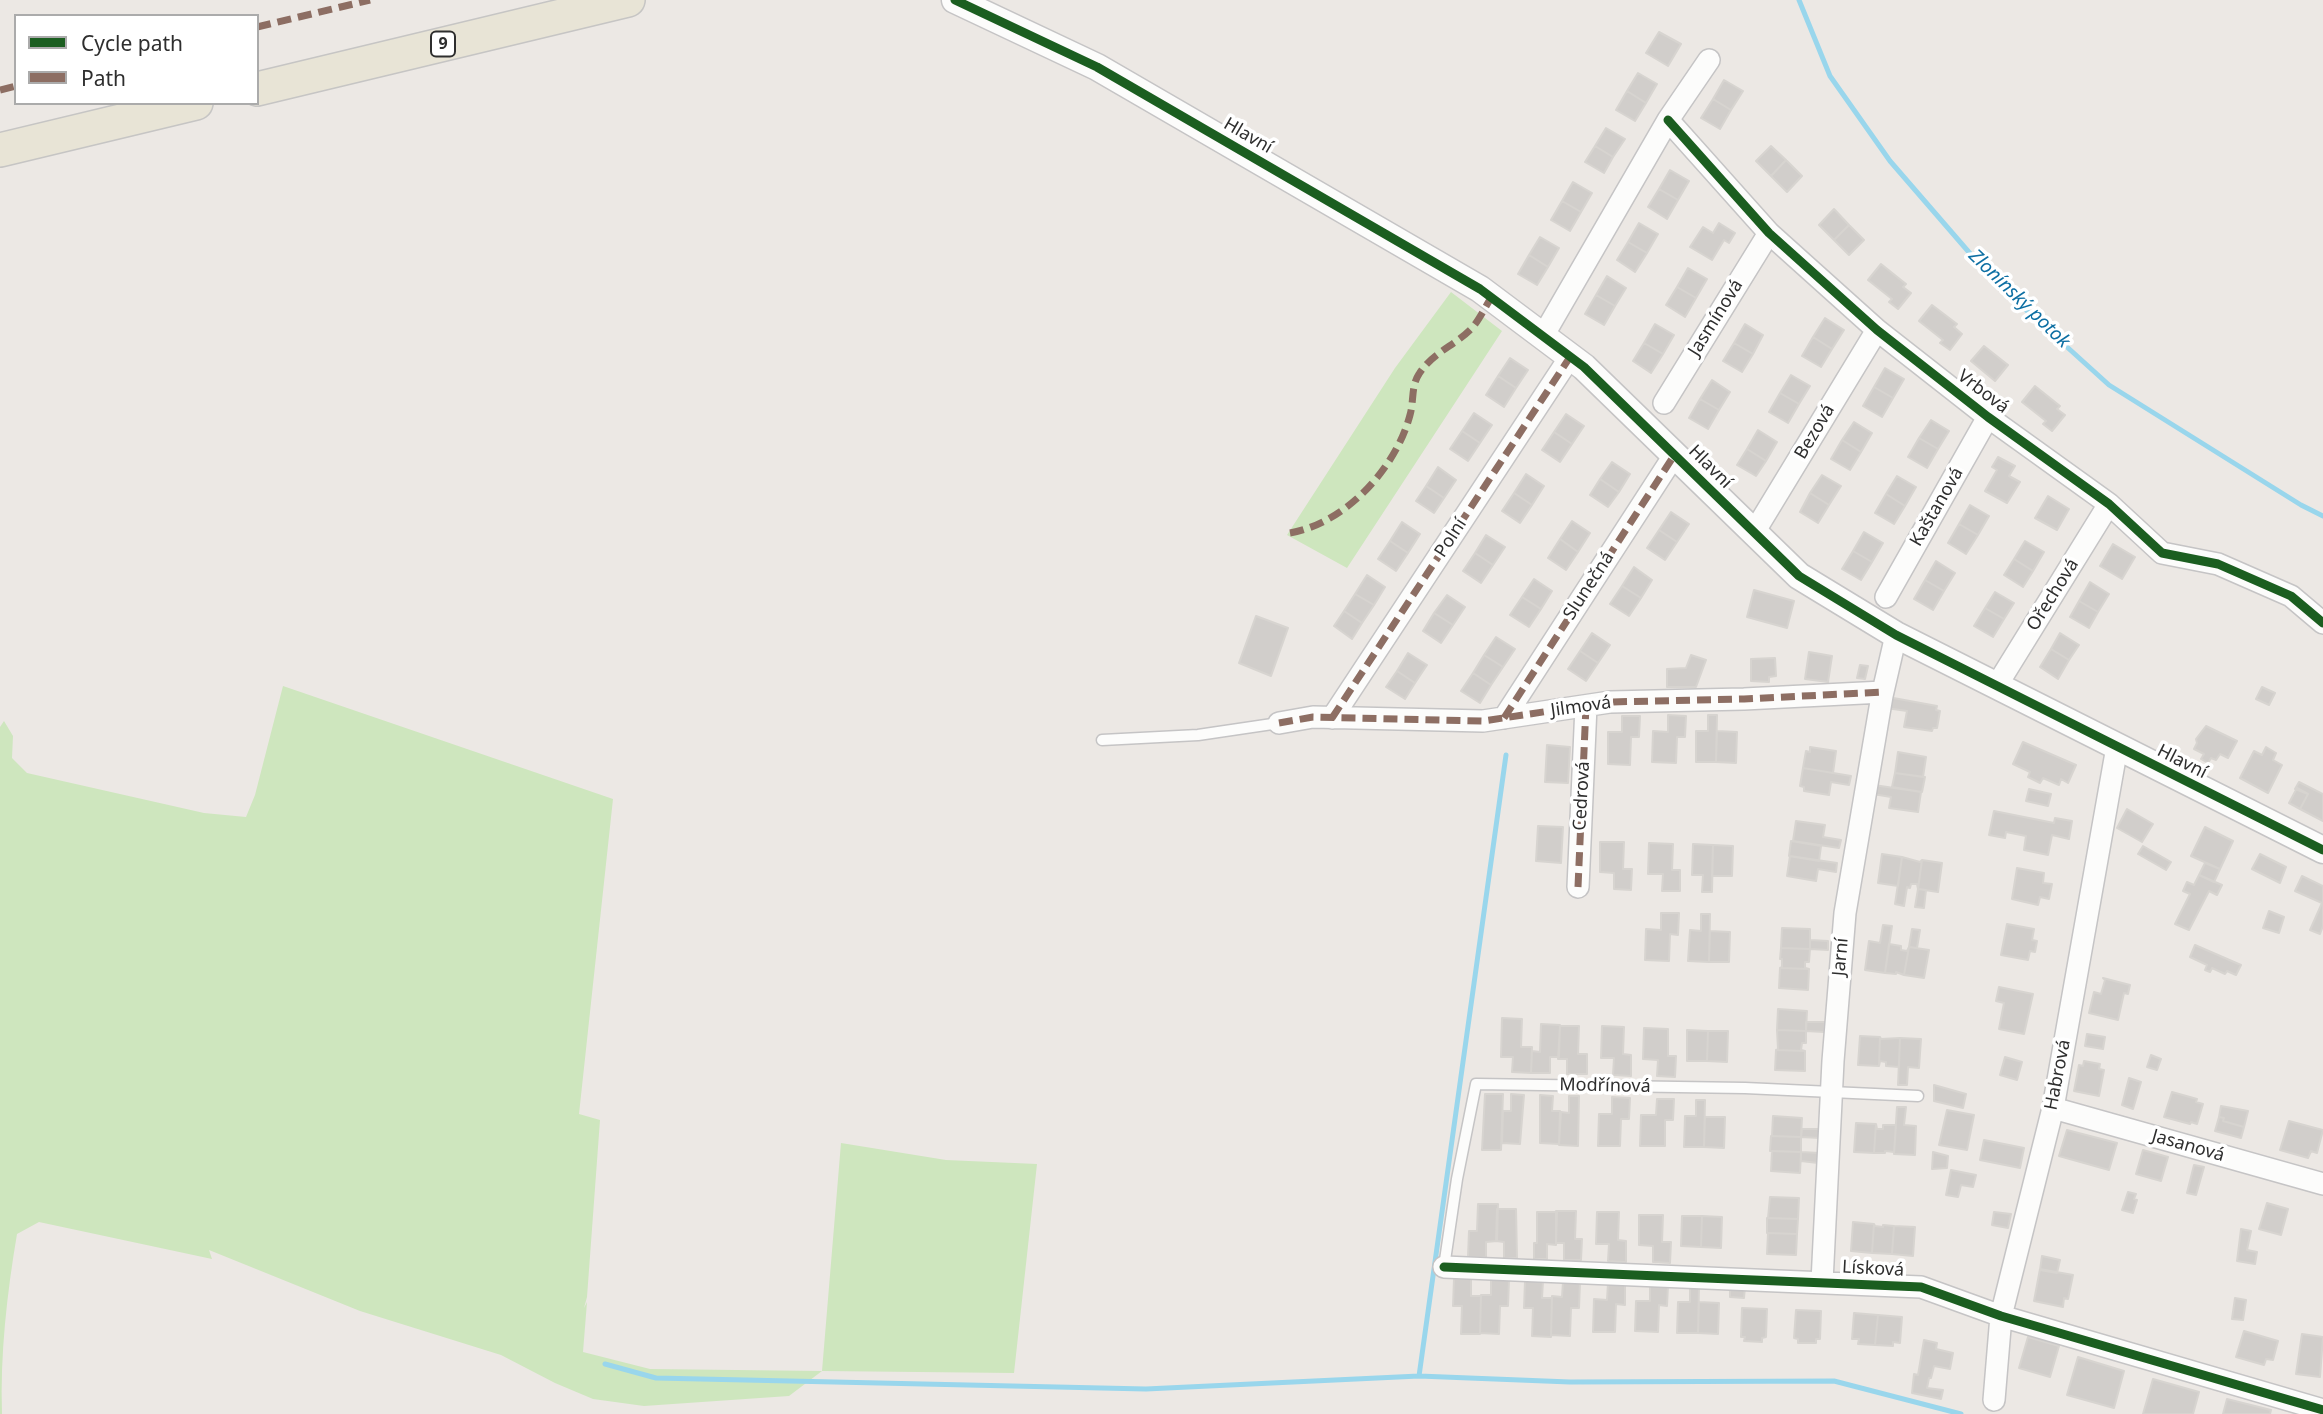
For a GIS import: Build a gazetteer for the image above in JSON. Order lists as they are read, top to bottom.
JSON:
{
  "streets": {
    "main road": ["9"],
    "street": [
      "Hlavní",
      "Jasmínová",
      "Vrbová",
      "Bezová",
      "Kaštanová",
      "Polní",
      "Slunečná",
      "Ořechová",
      "Jilmová",
      "Cedrová",
      "Jarní",
      "Habrová",
      "Jasanová",
      "Lísková"
    ],
    "lane": ["Modřínová"]
  },
  "crossings": [
    ["Hlavní", "Bezová"],
    ["Hlavní", "Polní"],
    ["Hlavní", "Slunečná"],
    ["Hlavní", "Ořechová"],
    ["Hlavní", "Jarní"],
    ["Hlavní", "Habrová"],
    ["Jasmínová", "Vrbová"],
    ["Vrbová", "Bezová"],
    ["Vrbová", "Kaštanová"],
    ["Vrbová", "Ořechová"],
    ["Polní", "Jilmová"],
    ["Slunečná", "Jilmová"],
    ["Jilmová", "Cedrová"],
    ["Jilmová", "Jarní"],
    ["Jarní", "Modřínová"],
    ["Jarní", "Lísková"],
    ["Habrová", "Jasanová"],
    ["Habrová", "Lísková"],
    ["Modřínová", "Lísková"]
  ],
  "water": ["Zlonínský potok"],
  "legend": ["Cycle path", "Path"]
}
